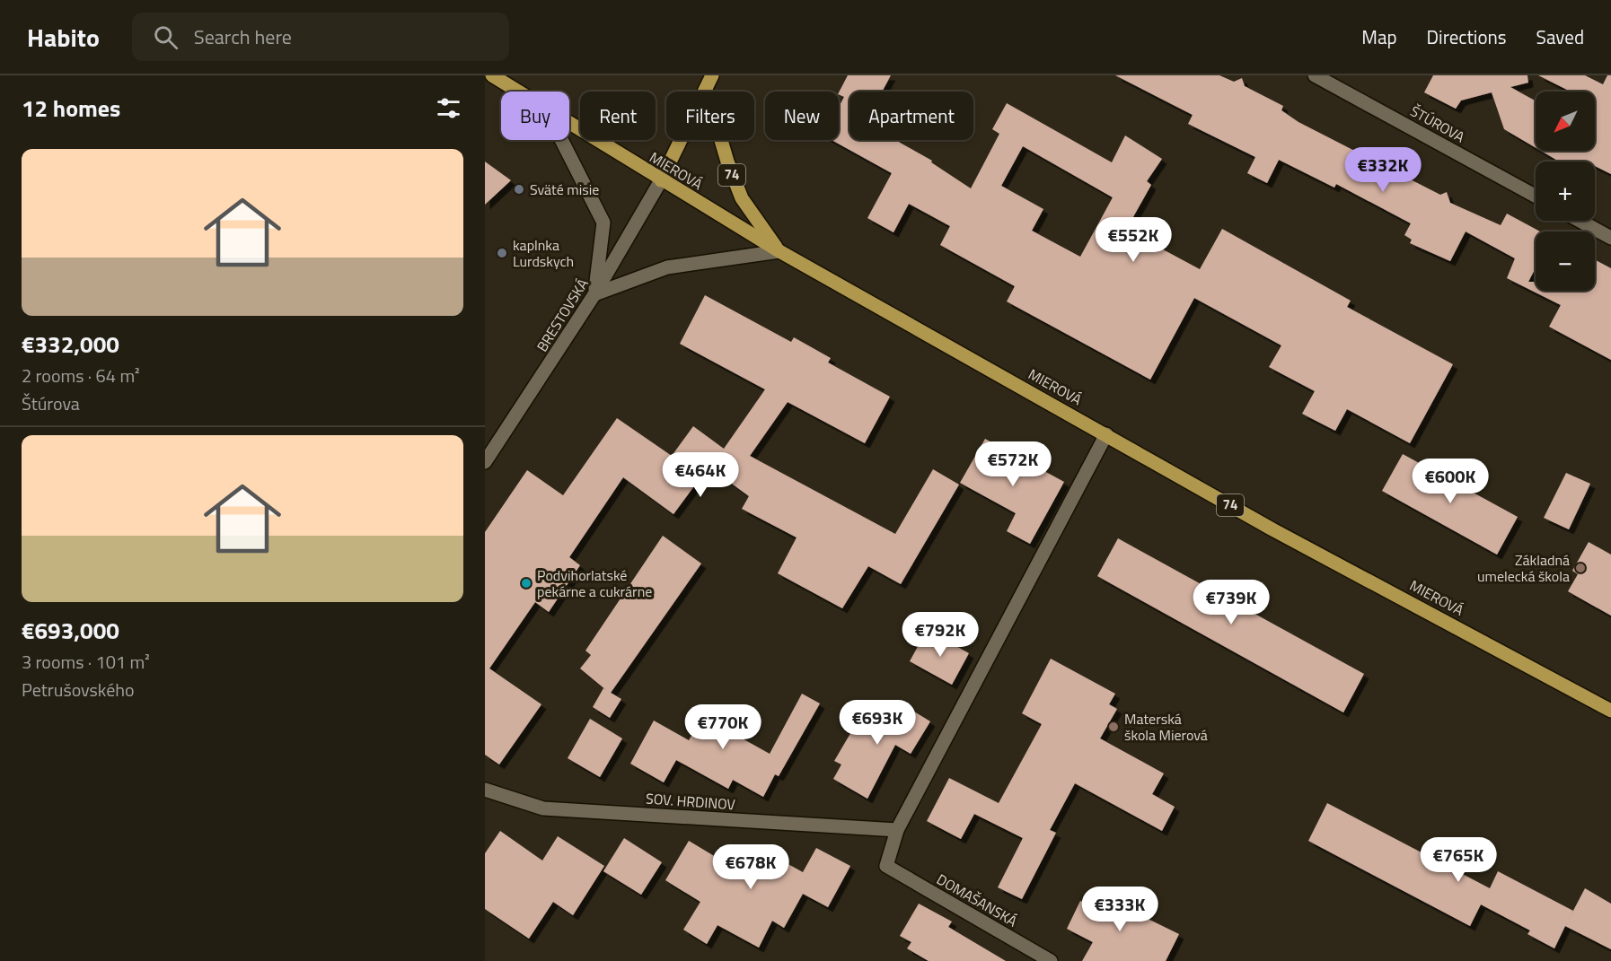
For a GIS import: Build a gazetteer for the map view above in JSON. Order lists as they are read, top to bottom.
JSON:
{
  "streets": {
    "main road": ["MIEROVÁ", "74"],
    "street": [
      "ŠTÚROVA",
      "BRESTOVSKÁ",
      "SOV. HRDINOV",
      "DOMAŠANSKÁ"
    ]
  },
  "crossings": [
    ["MIEROVÁ", "74"],
    ["MIEROVÁ", "BRESTOVSKÁ"],
    ["SOV. HRDINOV", "DOMAŠANSKÁ"]
  ],
  "places": [
    "Sväté misie",
    "kaplnka Lurdskych",
    "Základná umelecká škola",
    "Podvihorlatské pekárne a cukrárne",
    "Materská škola Mierová"
  ],
  "north": "bottom left",
  "page": {
    "header": "Habito",
    "search": "Search here",
    "nav": ["Map", "Directions", "Saved"],
    "heading": "12 homes",
    "map_buttons": ["+", "−"],
    "chip": [
      "Buy",
      "Rent",
      "Filters",
      "New",
      "Apartment"
    ],
    "list": [
      {
        "name": "€332,000",
        "note": "2 rooms · 64 m² · Štúrova"
      },
      {
        "name": "€693,000",
        "note": "3 rooms · 101 m² · Petrušovského"
      }
    ],
    "price": [
      "€332K",
      "€552K",
      "€572K",
      "€464K",
      "€600K",
      "€739K",
      "€792K",
      "€693K",
      "€770K",
      "€765K",
      "€678K",
      "€333K"
    ]
  }
}
